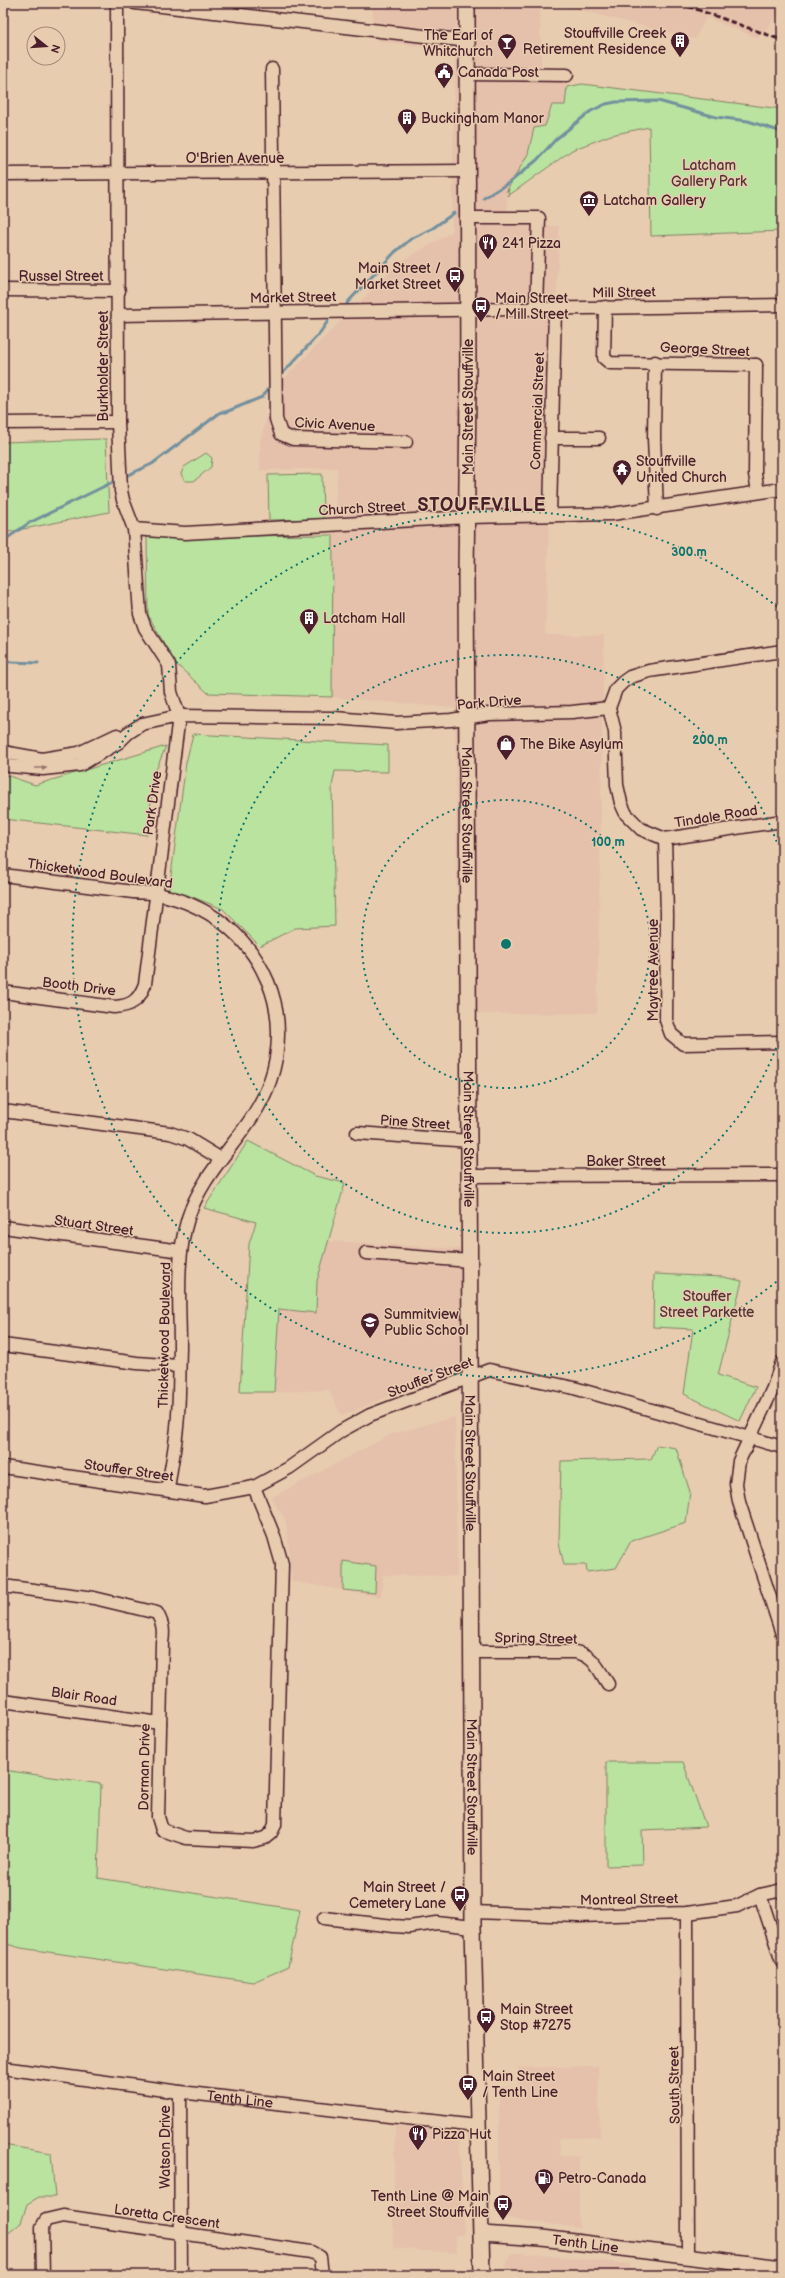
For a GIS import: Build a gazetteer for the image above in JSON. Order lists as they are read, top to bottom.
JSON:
{
  "streets": {
    "main road": ["Main Street Stouffville", "Tenth Line"],
    "street": [
      "O'Brien Avenue",
      "Russel Street",
      "Mill Street",
      "Market Street",
      "George Street",
      "Burkholder Street",
      "Commercial Street",
      "Civic Avenue",
      "Church Street",
      "Park Drive",
      "Tindale Road",
      "Thicketwood Boulevard",
      "Maytree Avenue",
      "Booth Drive",
      "Pine Street",
      "Baker Street",
      "Stuart Street",
      "Stouffer Street",
      "Spring Street",
      "Blair Road",
      "Dorman Drive",
      "Montreal Street",
      "South Street",
      "Watson Drive",
      "Loretta Crescent"
    ]
  },
  "crossings": [
    ["O'Brien Avenue", "Burkholder Street"],
    ["O'Brien Avenue", "Main Street Stouffville"],
    ["Russel Street", "Burkholder Street"],
    ["Mill Street", "Market Street"],
    ["Mill Street", "George Street"],
    ["Mill Street", "Main Street Stouffville"],
    ["Mill Street", "Commercial Street"],
    ["Market Street", "Burkholder Street"],
    ["Market Street", "Main Street Stouffville"],
    ["Market Street", "Civic Avenue"],
    ["George Street", "Church Street"],
    ["Burkholder Street", "Church Street"],
    ["Burkholder Street", "Park Drive"],
    ["Main Street Stouffville", "Church Street"],
    ["Main Street Stouffville", "Park Drive"],
    ["Main Street Stouffville", "Pine Street"],
    ["Main Street Stouffville", "Baker Street"],
    ["Main Street Stouffville", "Stouffer Street"],
    ["Main Street Stouffville", "Spring Street"],
    ["Main Street Stouffville", "Montreal Street"],
    ["Main Street Stouffville", "Tenth Line"],
    ["Commercial Street", "Church Street"],
    ["Park Drive", "Tindale Road"],
    ["Park Drive", "Thicketwood Boulevard"],
    ["Park Drive", "Booth Drive"],
    ["Tindale Road", "Maytree Avenue"],
    ["Thicketwood Boulevard", "Booth Drive"],
    ["Thicketwood Boulevard", "Stuart Street"],
    ["Thicketwood Boulevard", "Stouffer Street"],
    ["Stouffer Street", "Dorman Drive"],
    ["Blair Road", "Dorman Drive"],
    ["Montreal Street", "South Street"],
    ["South Street", "Tenth Line"],
    ["Tenth Line", "Watson Drive"],
    ["Watson Drive", "Loretta Crescent"]
  ],
  "districts": ["STOUFFVILLE"],
  "parks": ["Latcham Gallery Park", "Stouffer Street Parkette"],
  "places": {
    "building": ["Stouffville Creek Retirement Residence", "Buckingham Manor", "Latcham Hall"],
    "bar": ["The Earl of Whitchurch"],
    "public building": ["Canada Post"],
    "museum": ["Latcham Gallery"],
    "restaurant": ["241 Pizza", "Pizza Hut"],
    "bus stop": [
      "Main Street / Market Street",
      "Main Street / Mill Street",
      "Main Street / Cemetery Lane",
      "Main Street Stop #7275",
      "Main Street / Tenth Line",
      "Tenth Line @ Main Street Stouffville"
    ],
    "temple": ["Stouffville United Church"],
    "shop": ["The Bike Asylum"],
    "school or university": ["Summitview Public School"],
    "fuel station": ["Petro-Canada"]
  },
  "north": "right",
  "rings": ["300 m", "200 m", "100 m"]
}
